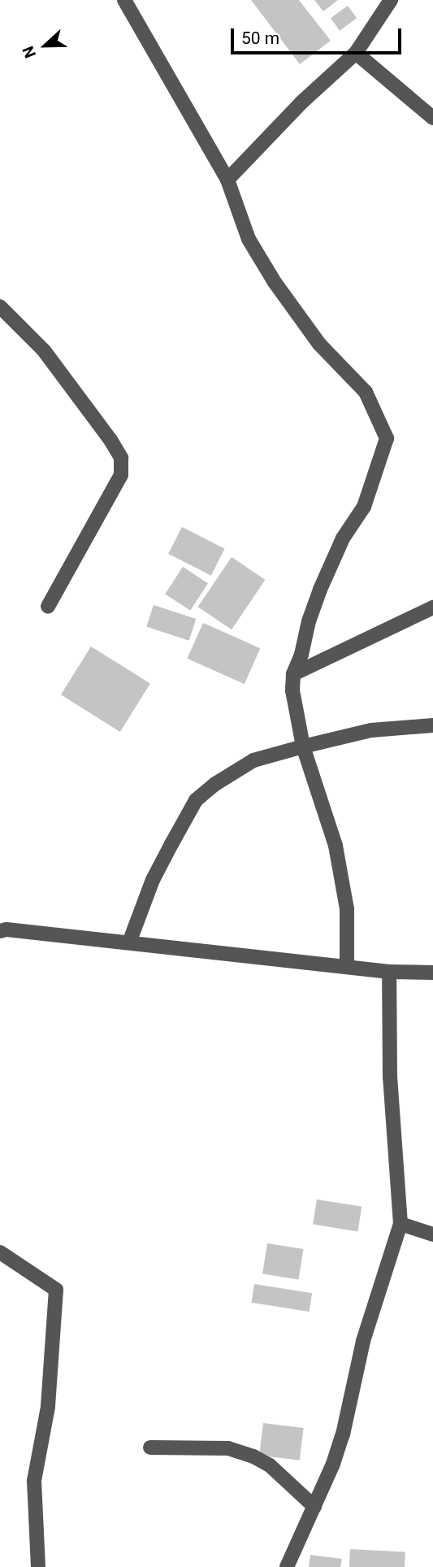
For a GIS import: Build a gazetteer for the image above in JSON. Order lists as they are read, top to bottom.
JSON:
{
  "scale_bar": "50 m",
  "north": "left"
}
